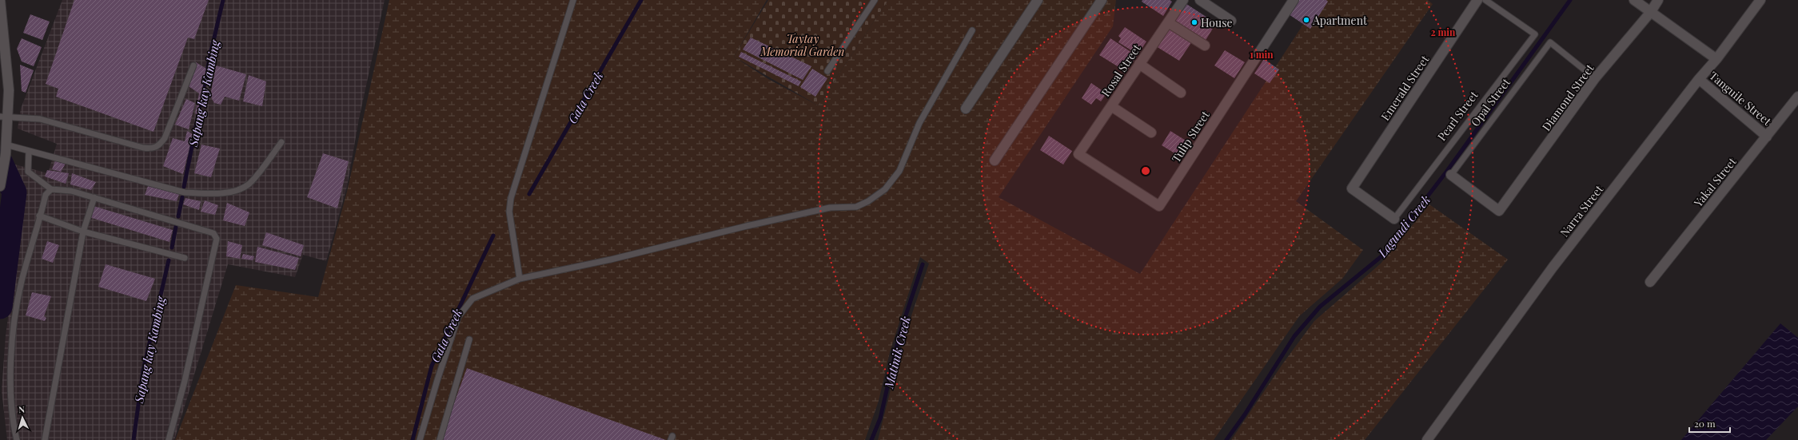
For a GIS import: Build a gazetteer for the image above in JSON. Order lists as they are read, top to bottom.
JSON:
{
  "streets": {
    "street": [
      "Rosal Street",
      "Emerald Street",
      "Diamond Street",
      "Tanguile Street",
      "Opal Street",
      "Pearl Street",
      "Tulip Street",
      "Yakal Street",
      "Narra Street"
    ]
  },
  "crossings": [
    ["Rosal Street", "Tulip Street"],
    ["Emerald Street", "Pearl Street"],
    ["Diamond Street", "Opal Street"],
    ["Tanguile Street", "Yakal Street"],
    ["Tanguile Street", "Narra Street"]
  ],
  "water": [
    "Sapang kay Kambing",
    "Gata Creek",
    "Lagundi Creek",
    "Matinik Creek"
  ],
  "parks": ["Taytay Memorial Garden"],
  "places": ["Apartment", "House"],
  "scale_bar": "20 m",
  "north": "top",
  "rings": ["2 min", "1 min"]
}
